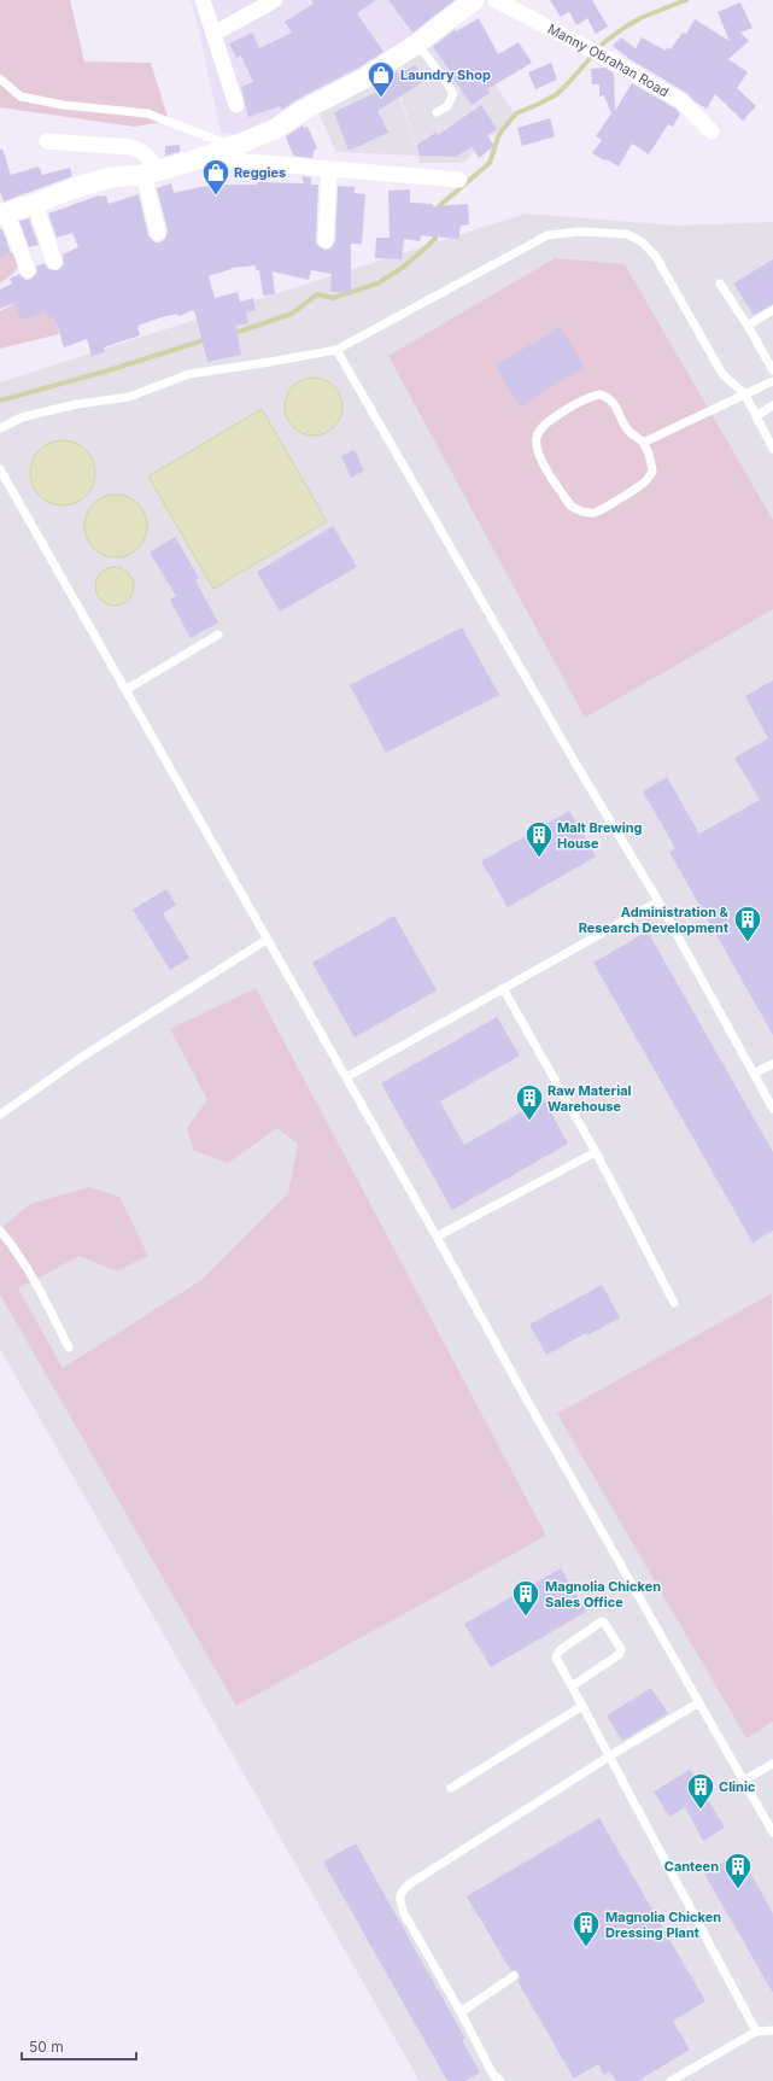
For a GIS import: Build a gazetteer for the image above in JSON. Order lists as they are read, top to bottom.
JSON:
{
  "streets": {
    "street": ["Manny Obrahan Road"]
  },
  "places": {
    "shop": ["Laundry Shop", "Reggies"],
    "building": [
      "Malt Brewing House",
      "Administration & Research Development",
      "Raw Material Warehouse",
      "Magnolia Chicken Sales Office",
      "Clinic",
      "Canteen",
      "Magnolia Chicken Dressing Plant"
    ]
  },
  "scale_bar": "50 m"
}
